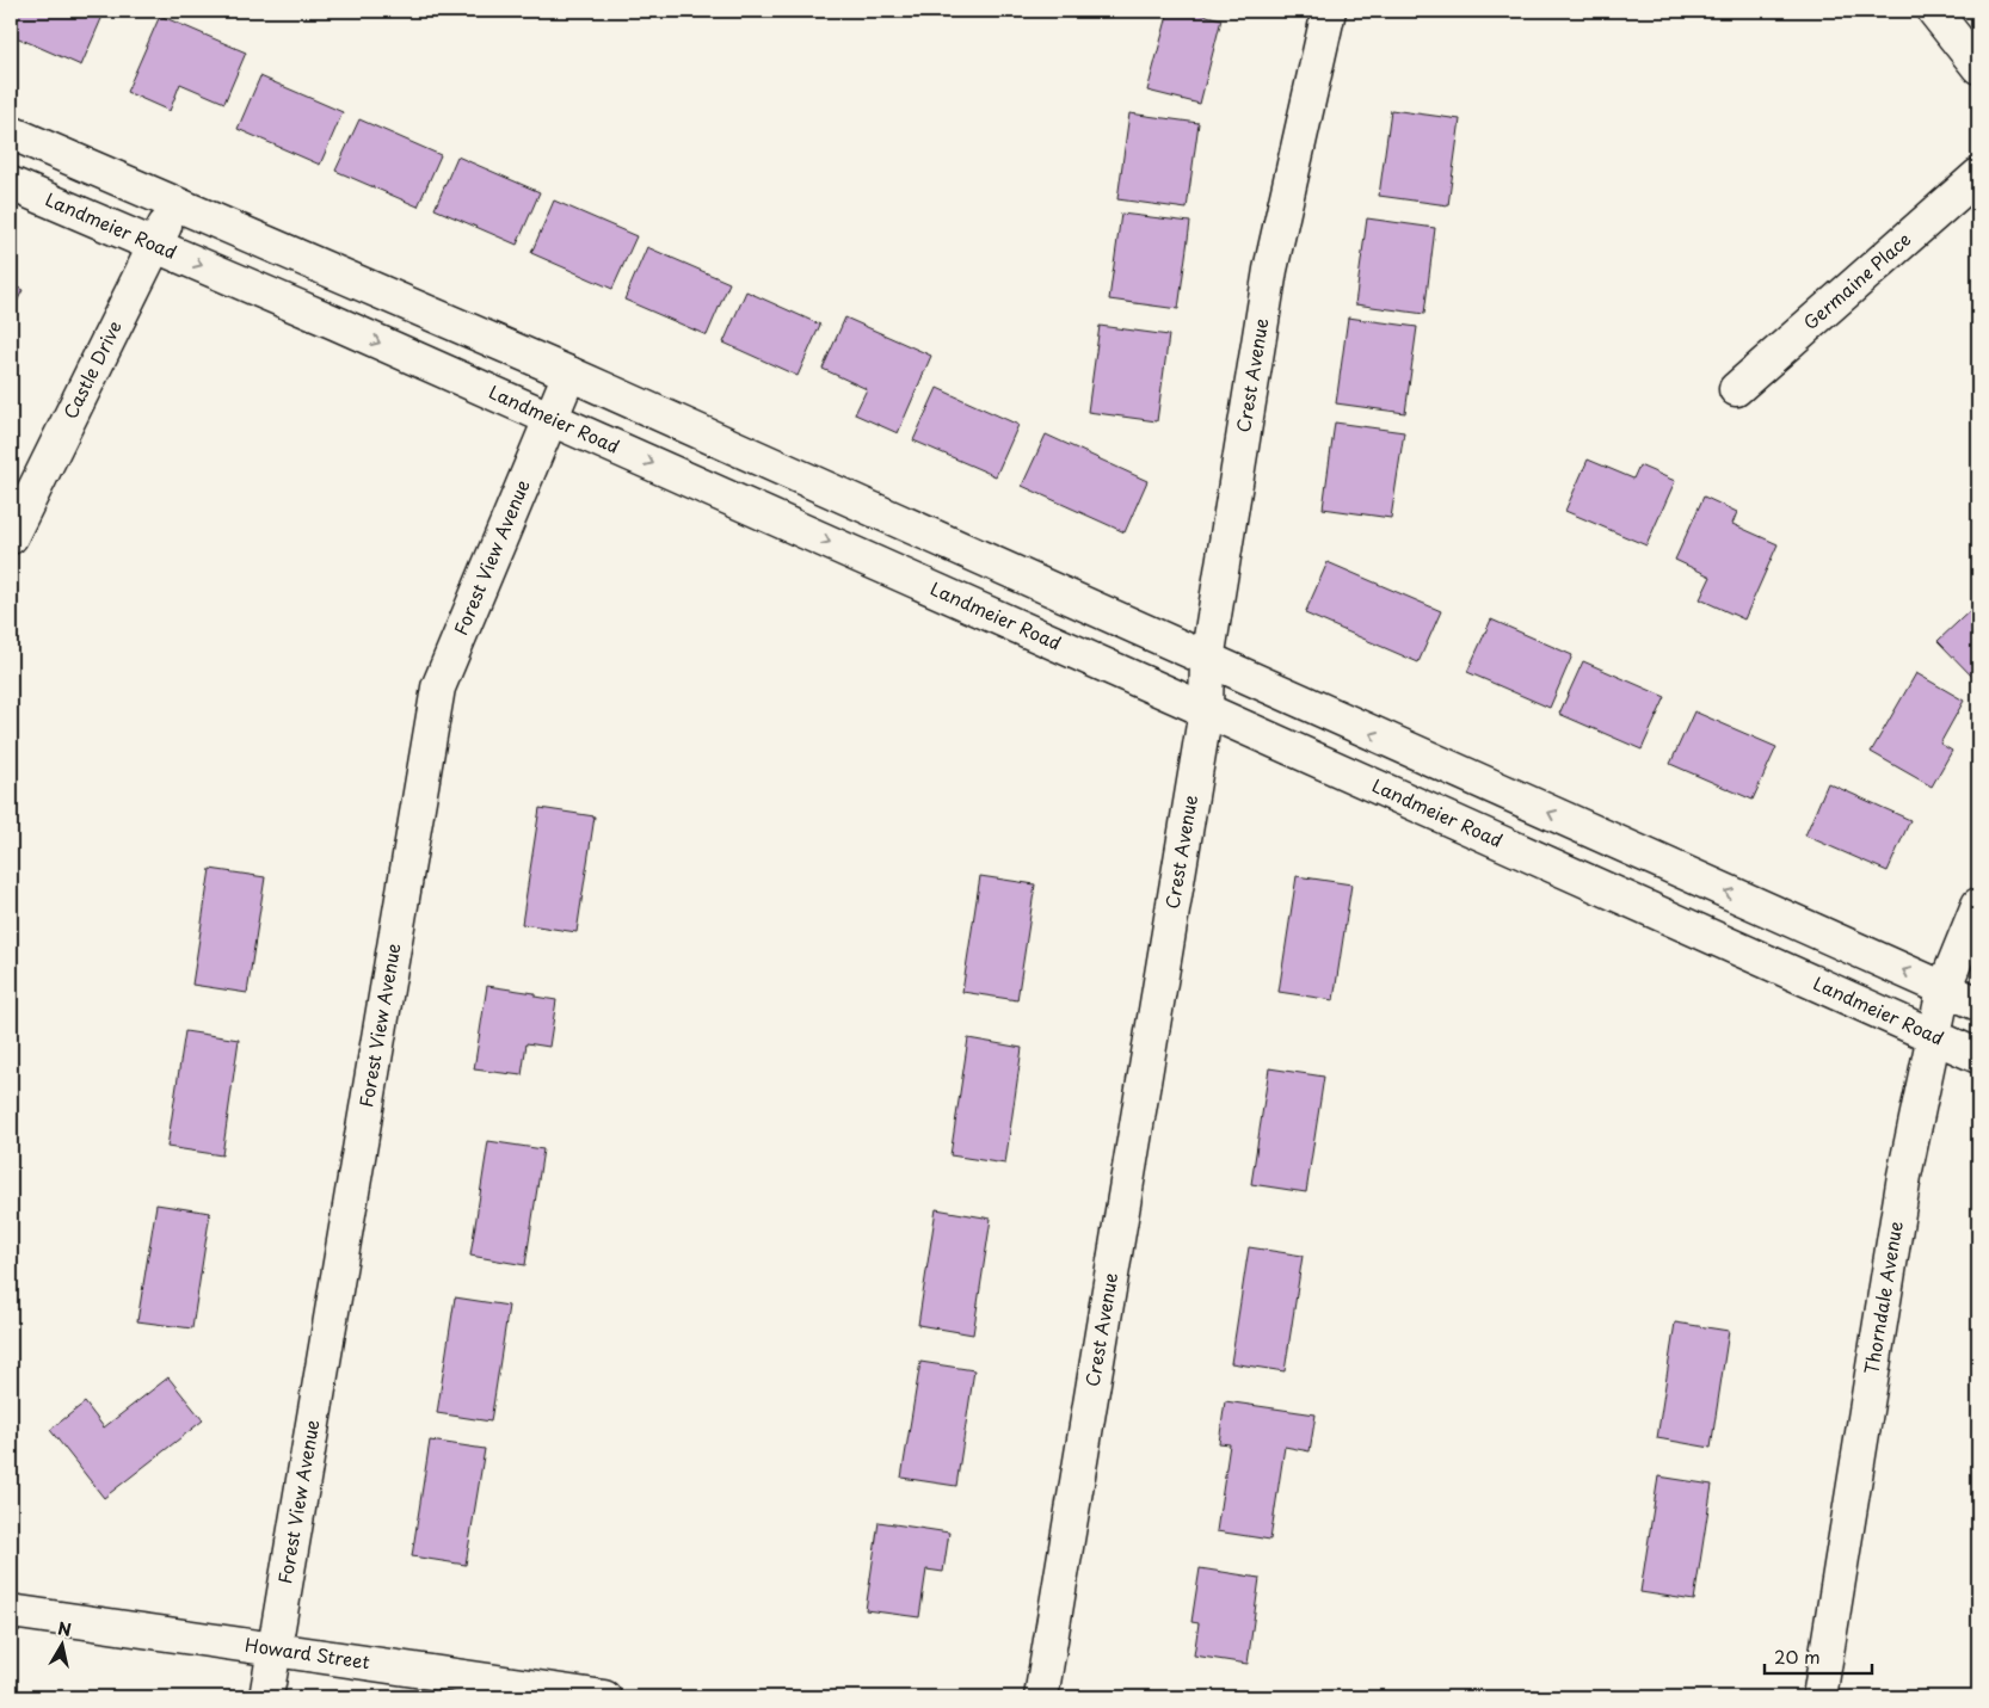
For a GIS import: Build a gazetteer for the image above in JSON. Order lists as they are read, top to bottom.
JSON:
{
  "streets": {
    "street": [
      "Landmeier Road",
      "Germaine Place",
      "Castle Drive",
      "Crest Avenue",
      "Forest View Avenue",
      "Thorndale Avenue",
      "Howard Street"
    ]
  },
  "crossings": [
    ["Landmeier Road", "Castle Drive"],
    ["Landmeier Road", "Crest Avenue"],
    ["Landmeier Road", "Forest View Avenue"],
    ["Landmeier Road", "Thorndale Avenue"],
    ["Forest View Avenue", "Howard Street"]
  ],
  "scale_bar": "20 m",
  "north": "top"
}
